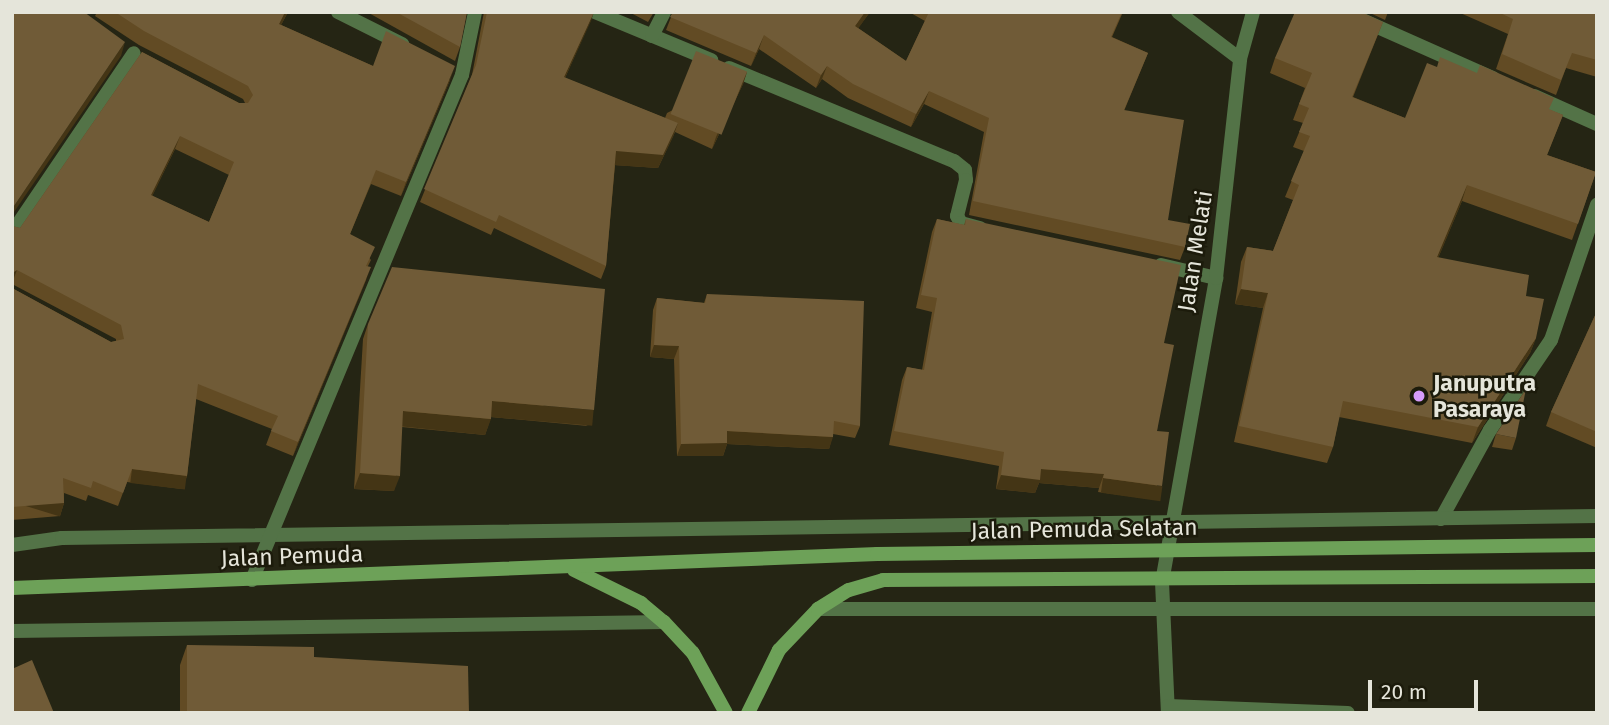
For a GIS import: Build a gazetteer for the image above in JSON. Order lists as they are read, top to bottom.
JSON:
{
  "streets": {
    "main road": ["Jalan Pemuda Selatan", "Jalan Pemuda"],
    "street": ["Jalan Melati"]
  },
  "crossings": [
    ["Jalan Melati", "Jalan Pemuda Selatan"],
    ["Jalan Pemuda Selatan", "Jalan Pemuda"]
  ],
  "places": ["Januputra Pasaraya"],
  "scale_bar": "20 m"
}
